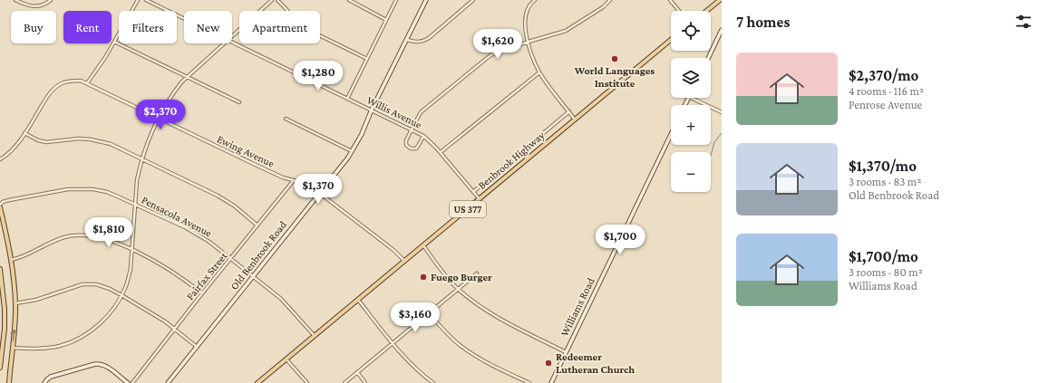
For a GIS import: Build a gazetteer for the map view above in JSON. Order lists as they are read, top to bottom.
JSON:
{
  "streets": {
    "main road": ["Benbrook Highway", "US 377"],
    "street": [
      "Willis Avenue",
      "Ewing Avenue",
      "Pensacola Avenue",
      "Old Benbrook Road",
      "Fairfax Street",
      "Williams Road"
    ]
  },
  "crossings": [
    ["Willis Avenue", "Benbrook Highway"],
    ["Willis Avenue", "Old Benbrook Road"],
    ["Ewing Avenue", "Benbrook Highway"],
    ["Ewing Avenue", "Old Benbrook Road"],
    ["Ewing Avenue", "Fairfax Street"],
    ["Benbrook Highway", "Pensacola Avenue"],
    ["Pensacola Avenue", "Old Benbrook Road"],
    ["Pensacola Avenue", "Fairfax Street"]
  ],
  "places": ["World Languages Institute", "Fuego Burger", "Redeemer Lutheran Church"],
  "page": {
    "heading": "7 homes",
    "map_buttons": ["+", "−"],
    "chip": [
      "Buy",
      "Rent",
      "Filters",
      "New",
      "Apartment"
    ],
    "price": [
      "$1,620",
      "$1,280",
      "$2,370",
      "$1,370",
      "$1,810",
      "$1,700",
      "$3,160"
    ],
    "list": [
      {
        "name": "$2,370/mo",
        "note": "4 rooms · 116 m² · Penrose Avenue"
      },
      {
        "name": "$1,370/mo",
        "note": "3 rooms · 83 m² · Old Benbrook Road"
      },
      {
        "name": "$1,700/mo",
        "note": "3 rooms · 80 m² · Williams Road"
      }
    ]
  }
}
